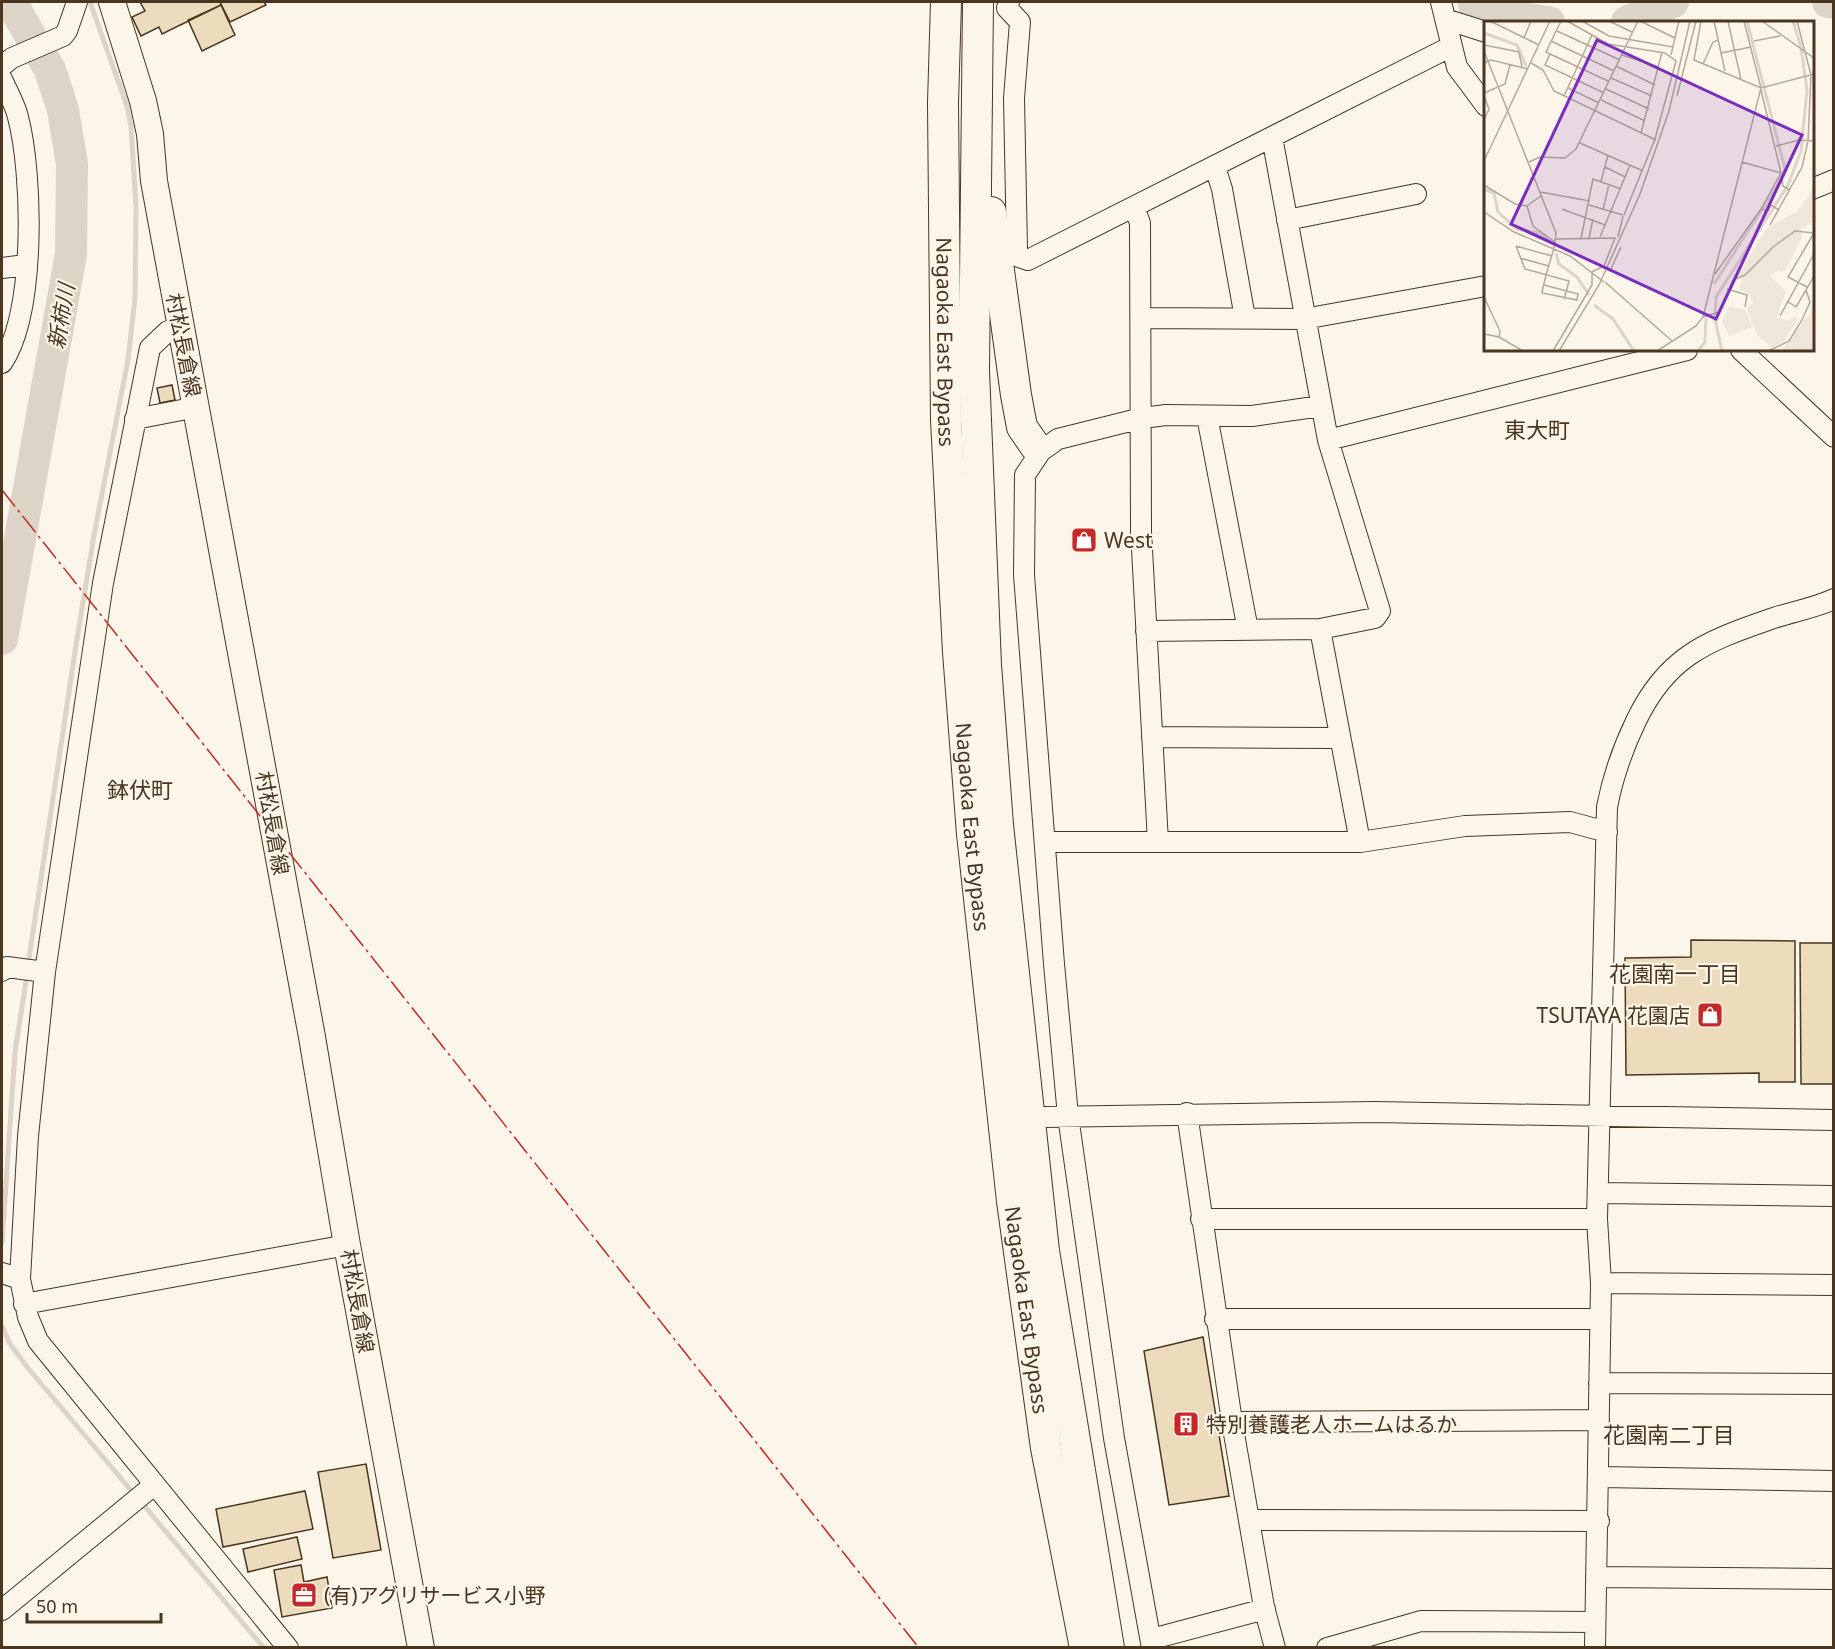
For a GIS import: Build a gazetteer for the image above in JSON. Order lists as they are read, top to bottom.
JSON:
{
  "streets": {
    "highway": ["Nagaoka East Bypass"],
    "main road": ["村松長倉線"]
  },
  "districts": [
    "東大町",
    "鉢伏町",
    "花園南一丁目",
    "花園南二丁目"
  ],
  "water": ["新柿川"],
  "places": {
    "shop": ["West", "TSUTAYA 花園店"],
    "building": ["特別養護老人ホームはるか"],
    "office": ["(有)アグリサービス小野"]
  },
  "scale_bar": "50 m"
}
